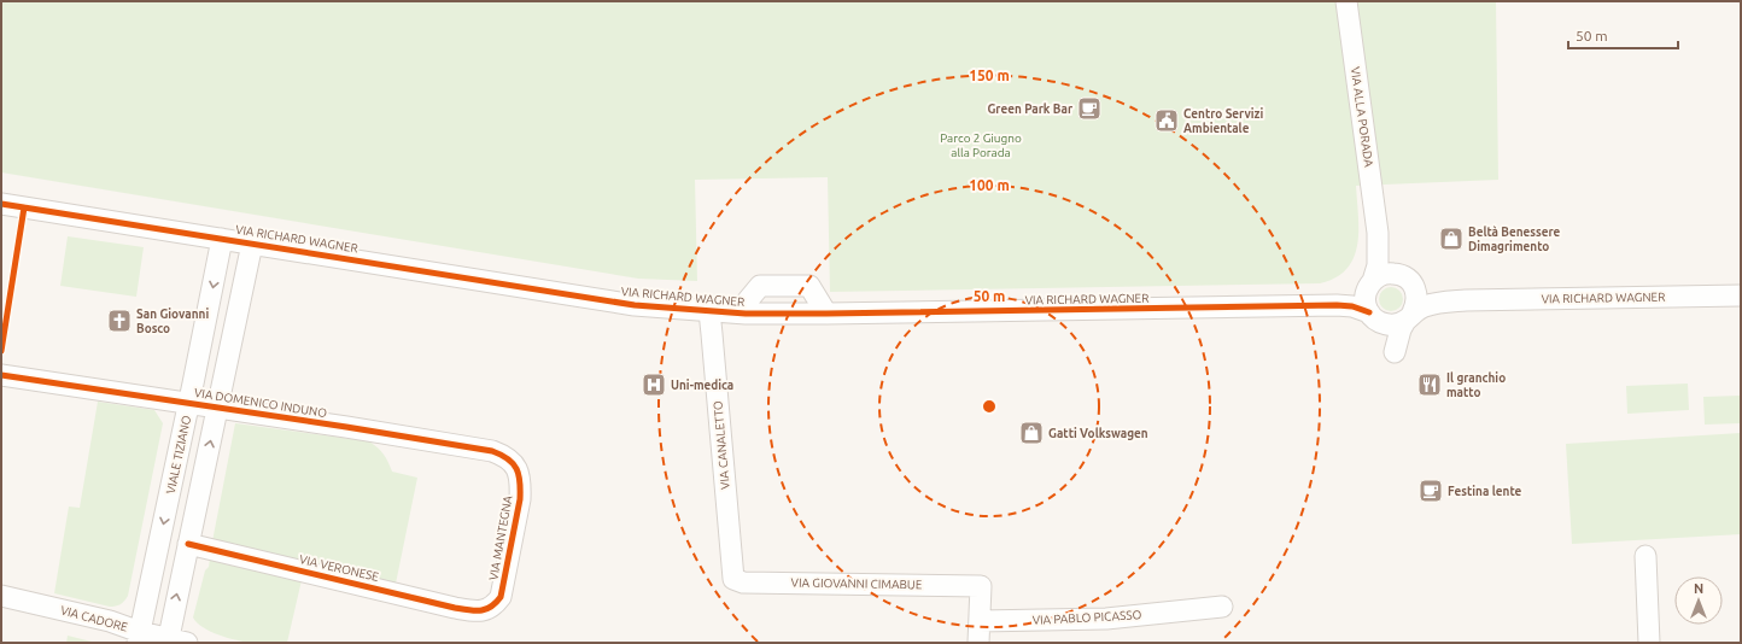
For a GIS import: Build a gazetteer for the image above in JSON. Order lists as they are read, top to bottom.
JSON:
{
  "streets": {
    "street": [
      "VIA ALLA PORADA",
      "VIA RICHARD WAGNER",
      "VIA DOMENICO INDUNO",
      "VIA CANALETTO",
      "VIALE TIZIANO",
      "VIA MANTEGNA",
      "VIA VERONESE",
      "VIA GIOVANNI CIMABUE",
      "VIA PABLO PICASSO",
      "VIA CADORE"
    ]
  },
  "crossings": [
    ["VIA ALLA PORADA", "VIA RICHARD WAGNER"],
    ["VIA RICHARD WAGNER", "VIA CANALETTO"],
    ["VIA RICHARD WAGNER", "VIALE TIZIANO"],
    ["VIA DOMENICO INDUNO", "VIALE TIZIANO"],
    ["VIA DOMENICO INDUNO", "VIA MANTEGNA"],
    ["VIA CANALETTO", "VIA GIOVANNI CIMABUE"],
    ["VIALE TIZIANO", "VIA CADORE"],
    ["VIA MANTEGNA", "VIA VERONESE"],
    ["VIA GIOVANNI CIMABUE", "VIA PABLO PICASSO"]
  ],
  "parks": ["Parco 2 Giugno alla Porada"],
  "places": {
    "cafe": ["Green Park Bar", "Festina lente"],
    "public building": ["Centro Servizi Ambientale"],
    "shop": ["Beltà Benessere Dimagrimento", "Gatti Volkswagen"],
    "church": ["San Giovanni Bosco"],
    "hospital": ["Uni-medica"],
    "restaurant": ["Il granchio matto"]
  },
  "scale_bar": "50 m",
  "north": "top",
  "rings": ["150 m", "100 m", "50 m"]
}
